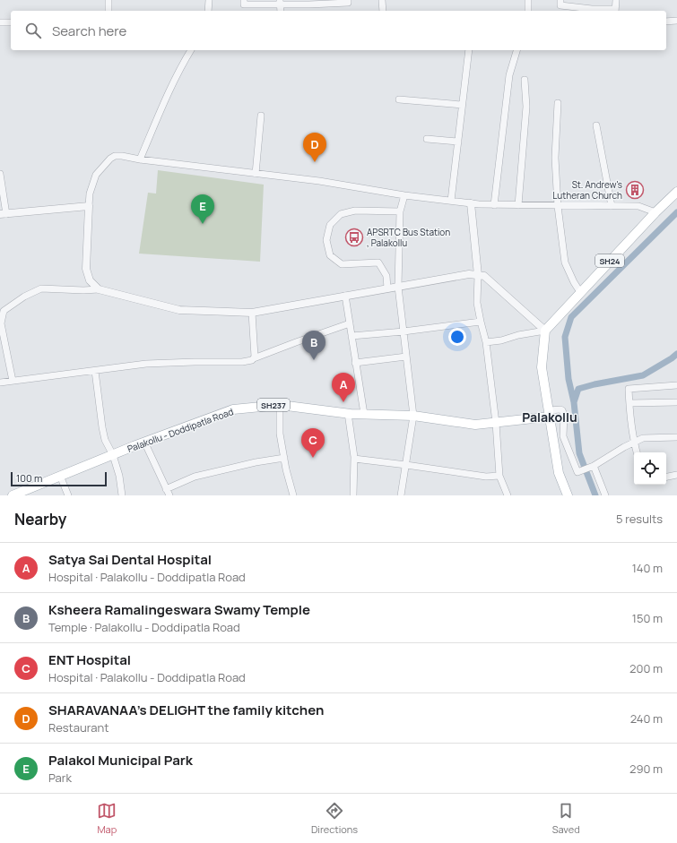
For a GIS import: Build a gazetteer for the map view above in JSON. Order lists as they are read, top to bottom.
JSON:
{
  "streets": {
    "main road": ["SH24", "SH237", "Palakollu - Doddipatla Road"]
  },
  "districts": ["Palakollu"],
  "places": {
    "building": ["St. Andrew's Lutheran Church"],
    "bus stop": ["APSRTC Bus Station , Palakollu"]
  },
  "scale_bar": "100 m",
  "page": {
    "search": "Search here",
    "pins": [
      "D",
      "E",
      "B",
      "A",
      "C"
    ],
    "scale": "100 m",
    "heading": ["Nearby", "5 results"],
    "list": [
      {
        "mark": "A",
        "name": "Satya Sai Dental Hospital",
        "note": "Hospital · Palakollu - Doddipatla Road",
        "value": "140 m"
      },
      {
        "mark": "B",
        "name": "Ksheera Ramalingeswara Swamy Temple",
        "note": "Temple · Palakollu - Doddipatla Road",
        "value": "150 m"
      },
      {
        "mark": "C",
        "name": "ENT Hospital",
        "note": "Hospital · Palakollu - Doddipatla Road",
        "value": "200 m"
      },
      {
        "mark": "D",
        "name": "SHARAVANAA's DELIGHT the family kitchen",
        "note": "Restaurant",
        "value": "240 m"
      },
      {
        "mark": "E",
        "name": "Palakol Municipal Park",
        "note": "Park",
        "value": "290 m"
      }
    ],
    "nav": ["Map", "Directions", "Saved"]
  }
}
